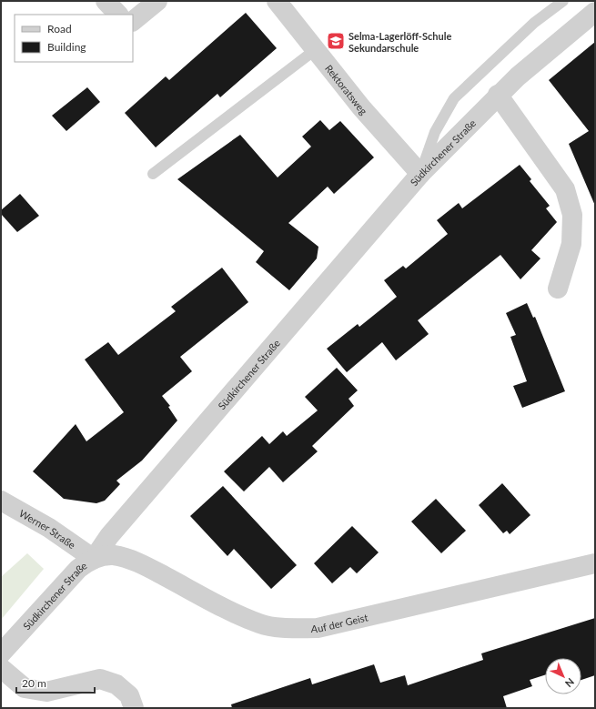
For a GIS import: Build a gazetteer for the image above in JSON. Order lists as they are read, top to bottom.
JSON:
{
  "streets": {
    "street": [
      "Rektoratsweg",
      "Südkirchener Straße",
      "Werner Straße",
      "Auf der Geist"
    ]
  },
  "crossings": [
    ["Rektoratsweg", "Südkirchener Straße"],
    ["Südkirchener Straße", "Werner Straße"],
    ["Südkirchener Straße", "Auf der Geist"],
    ["Werner Straße", "Auf der Geist"]
  ],
  "places": {
    "school or university": ["Selma-Lagerlöff-Schule Sekundarschule"]
  },
  "legend": ["Road", "Building"],
  "scale_bar": "20 m",
  "north": "bottom right"
}
